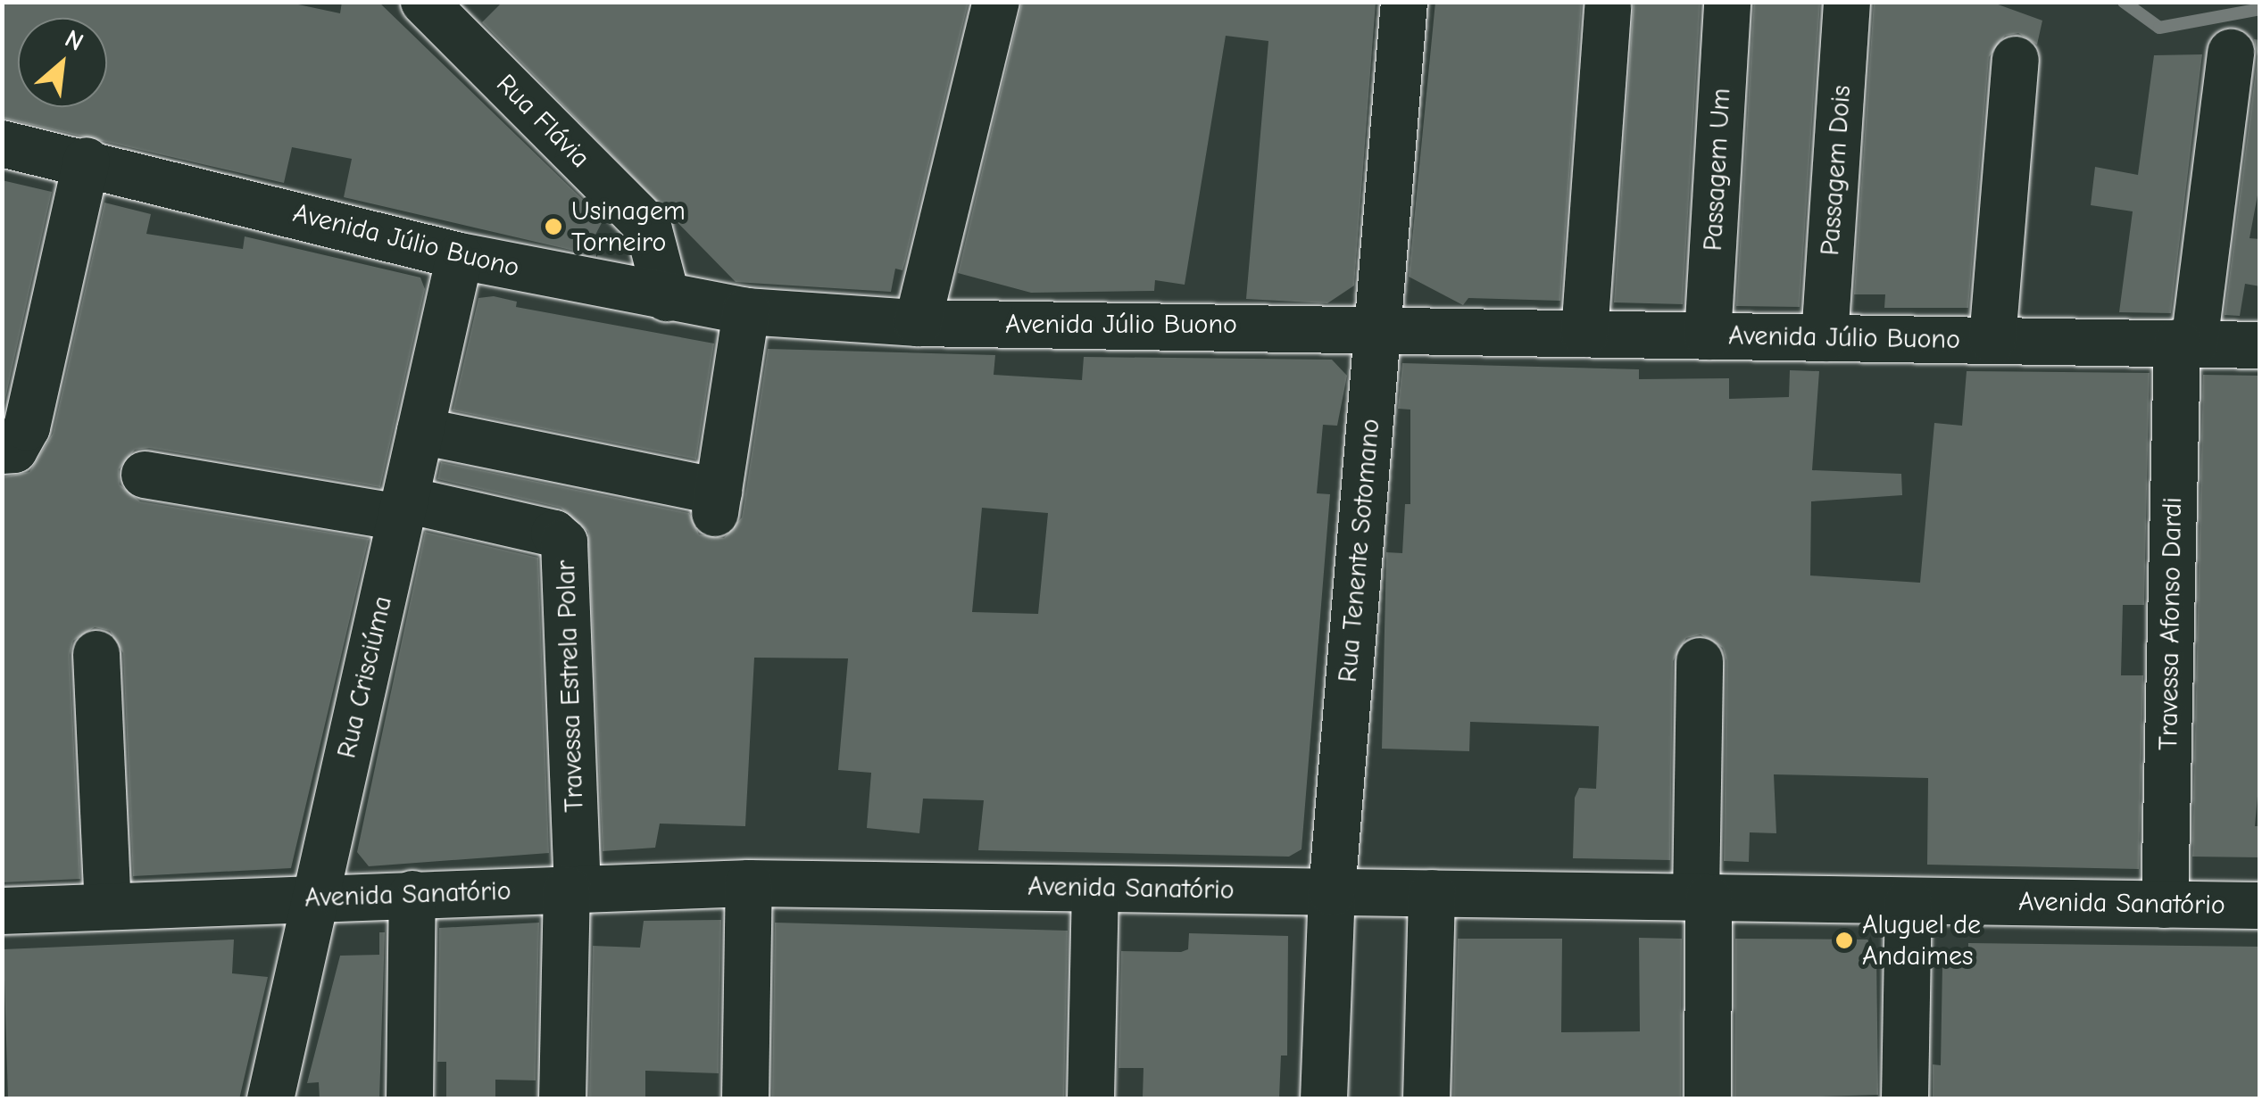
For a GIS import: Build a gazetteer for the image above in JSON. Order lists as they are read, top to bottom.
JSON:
{
  "streets": {
    "street": [
      "Rua Flávia",
      "Passagem Um",
      "Passagem Dois",
      "Avenida Júlio Buono",
      "Rua Tenente Sotomano",
      "Travessa Afonso Dardi",
      "Rua Crisciúma",
      "Travessa Estrela Polar",
      "Avenida Sanatório"
    ]
  },
  "crossings": [
    ["Rua Flávia", "Avenida Júlio Buono"],
    ["Passagem Um", "Avenida Júlio Buono"],
    ["Passagem Dois", "Avenida Júlio Buono"],
    ["Avenida Júlio Buono", "Rua Tenente Sotomano"],
    ["Avenida Júlio Buono", "Travessa Afonso Dardi"],
    ["Avenida Júlio Buono", "Rua Crisciúma"],
    ["Rua Tenente Sotomano", "Avenida Sanatório"],
    ["Travessa Afonso Dardi", "Avenida Sanatório"],
    ["Rua Crisciúma", "Travessa Estrela Polar"],
    ["Rua Crisciúma", "Avenida Sanatório"],
    ["Travessa Estrela Polar", "Avenida Sanatório"]
  ],
  "places": ["Usinagem Torneiro", "Aluguel de Andaimes"],
  "north": "top right"
}
